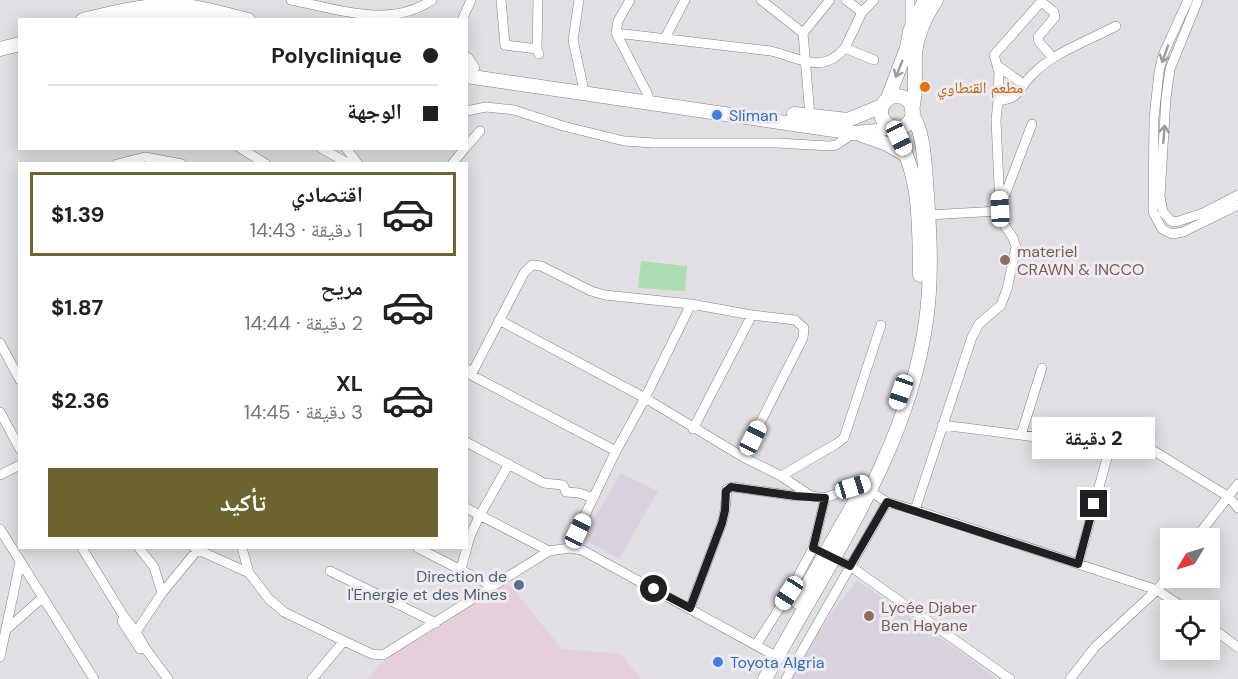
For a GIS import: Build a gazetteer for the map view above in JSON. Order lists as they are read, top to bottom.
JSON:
{
  "places": [
    "مطعم القنطاوي",
    "Sliman",
    "materiel CRAWN & INCCO",
    "Direction de l'Energie et des Mines",
    "Lycée Djaber Ben Hayane",
    "Toyota Algria"
  ],
  "north": "bottom left",
  "page": {
    "banner": ["Polyclinique", "الوجهة"],
    "list": [
      {
        "name": "اقتصادي",
        "note": "1 دقيقة · 14:43",
        "value": "$1.39"
      },
      {
        "name": "مريح",
        "note": "2 دقيقة · 14:44",
        "value": "$1.87"
      },
      {
        "name": "XL",
        "note": "3 دقيقة · 14:45",
        "value": "$2.36"
      }
    ],
    "bubble": "2 دقيقة",
    "buttons": "تأكيد"
  }
}
